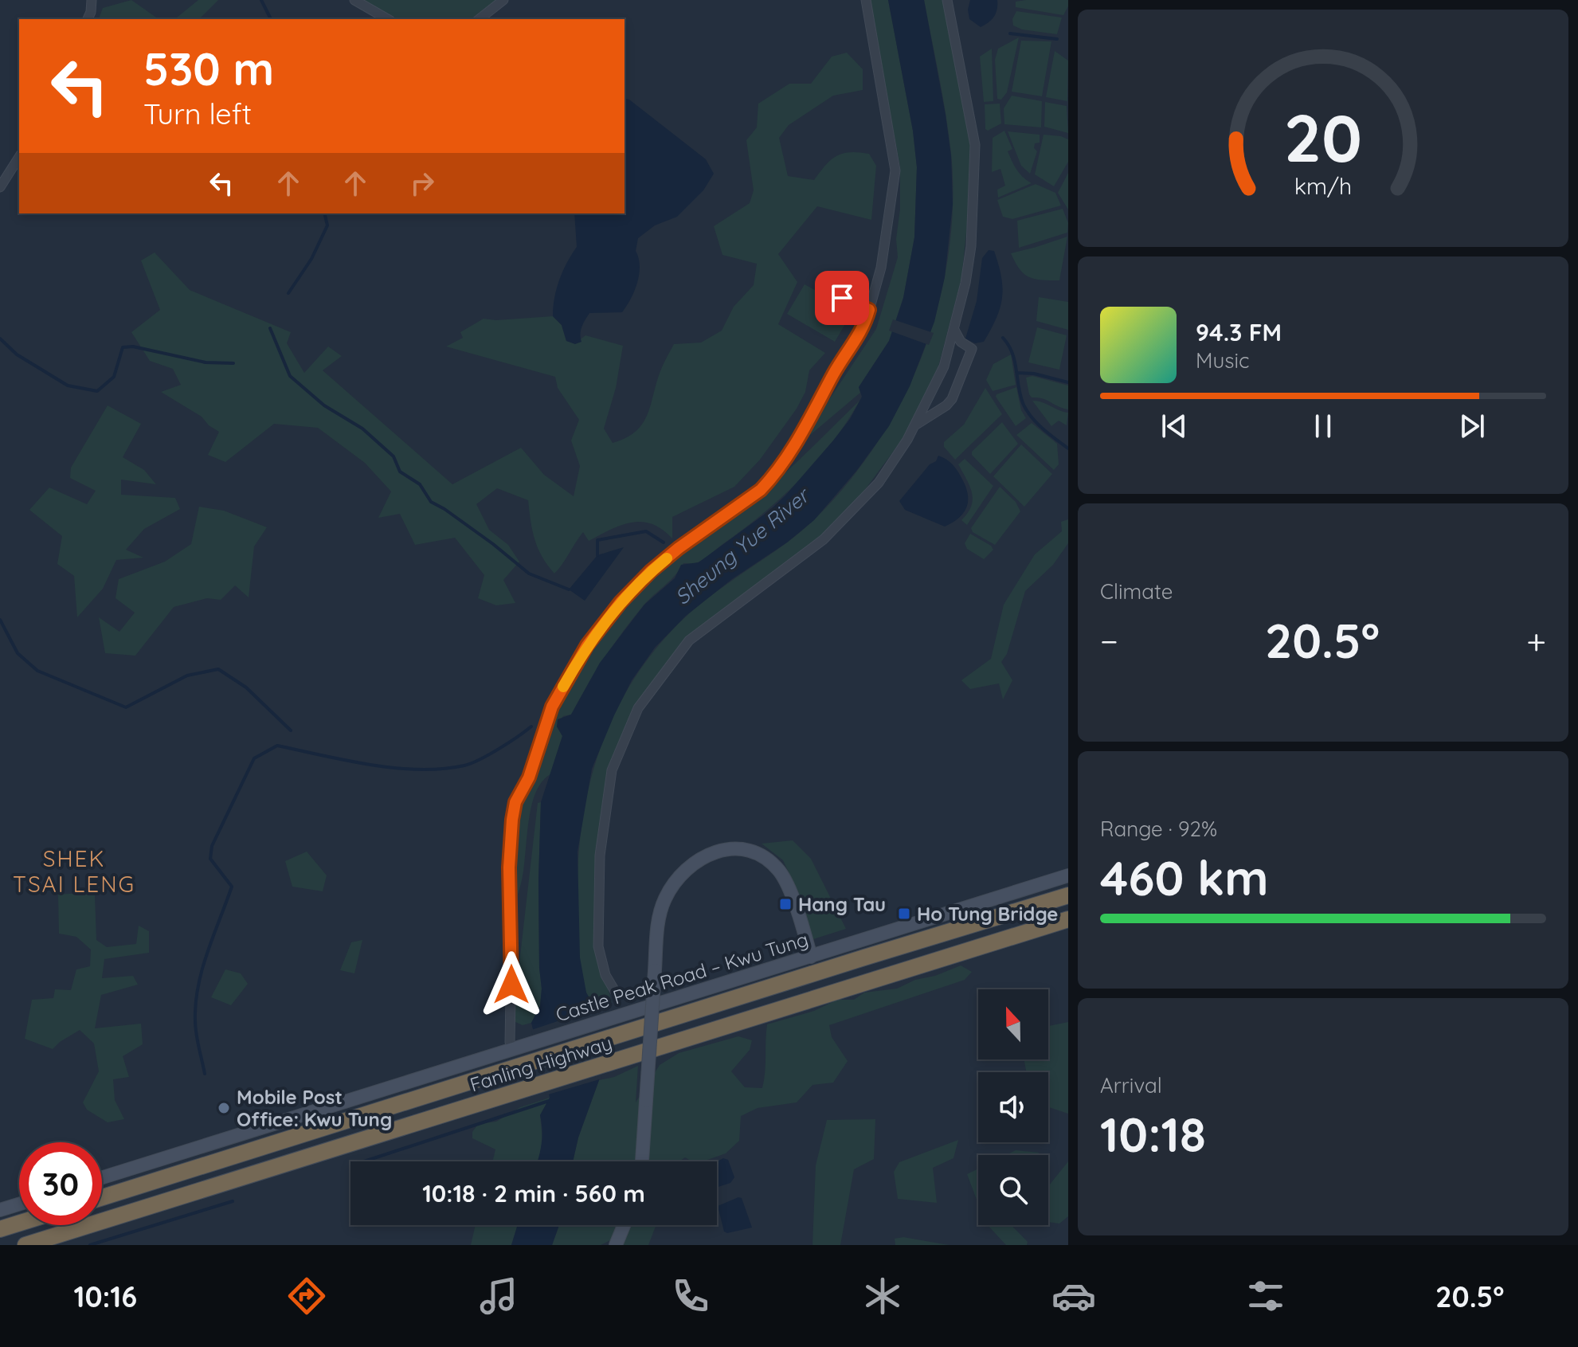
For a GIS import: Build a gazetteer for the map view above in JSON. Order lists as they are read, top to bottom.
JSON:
{
  "streets": {
    "highway": ["Fanling Highway"],
    "main road": ["Castle Peak Road – Kwu Tung"]
  },
  "districts": ["SHEK TSAI LENG"],
  "water": ["Sheung Yue River"],
  "places": {
    "transit": ["Hang Tau", "Ho Tung Bridge"],
    "other": ["Mobile Post Office: Kwu Tung"]
  },
  "north": "top",
  "page": {
    "turn": ["530 m", "Turn left"],
    "song": ["94.3 FM", "Music"],
    "tile": [
      "Climate",
      ["Range · 92%", "460 km"],
      ["Arrival", "10:18"]
    ],
    "heat": ["−", "20.5°", "+"],
    "limit": "30",
    "trip": "10:18 · 2 min · 560 m",
    "tabs": ["10:16", "20.5°"],
    "gauge": ["20", "km/h"]
  }
}
